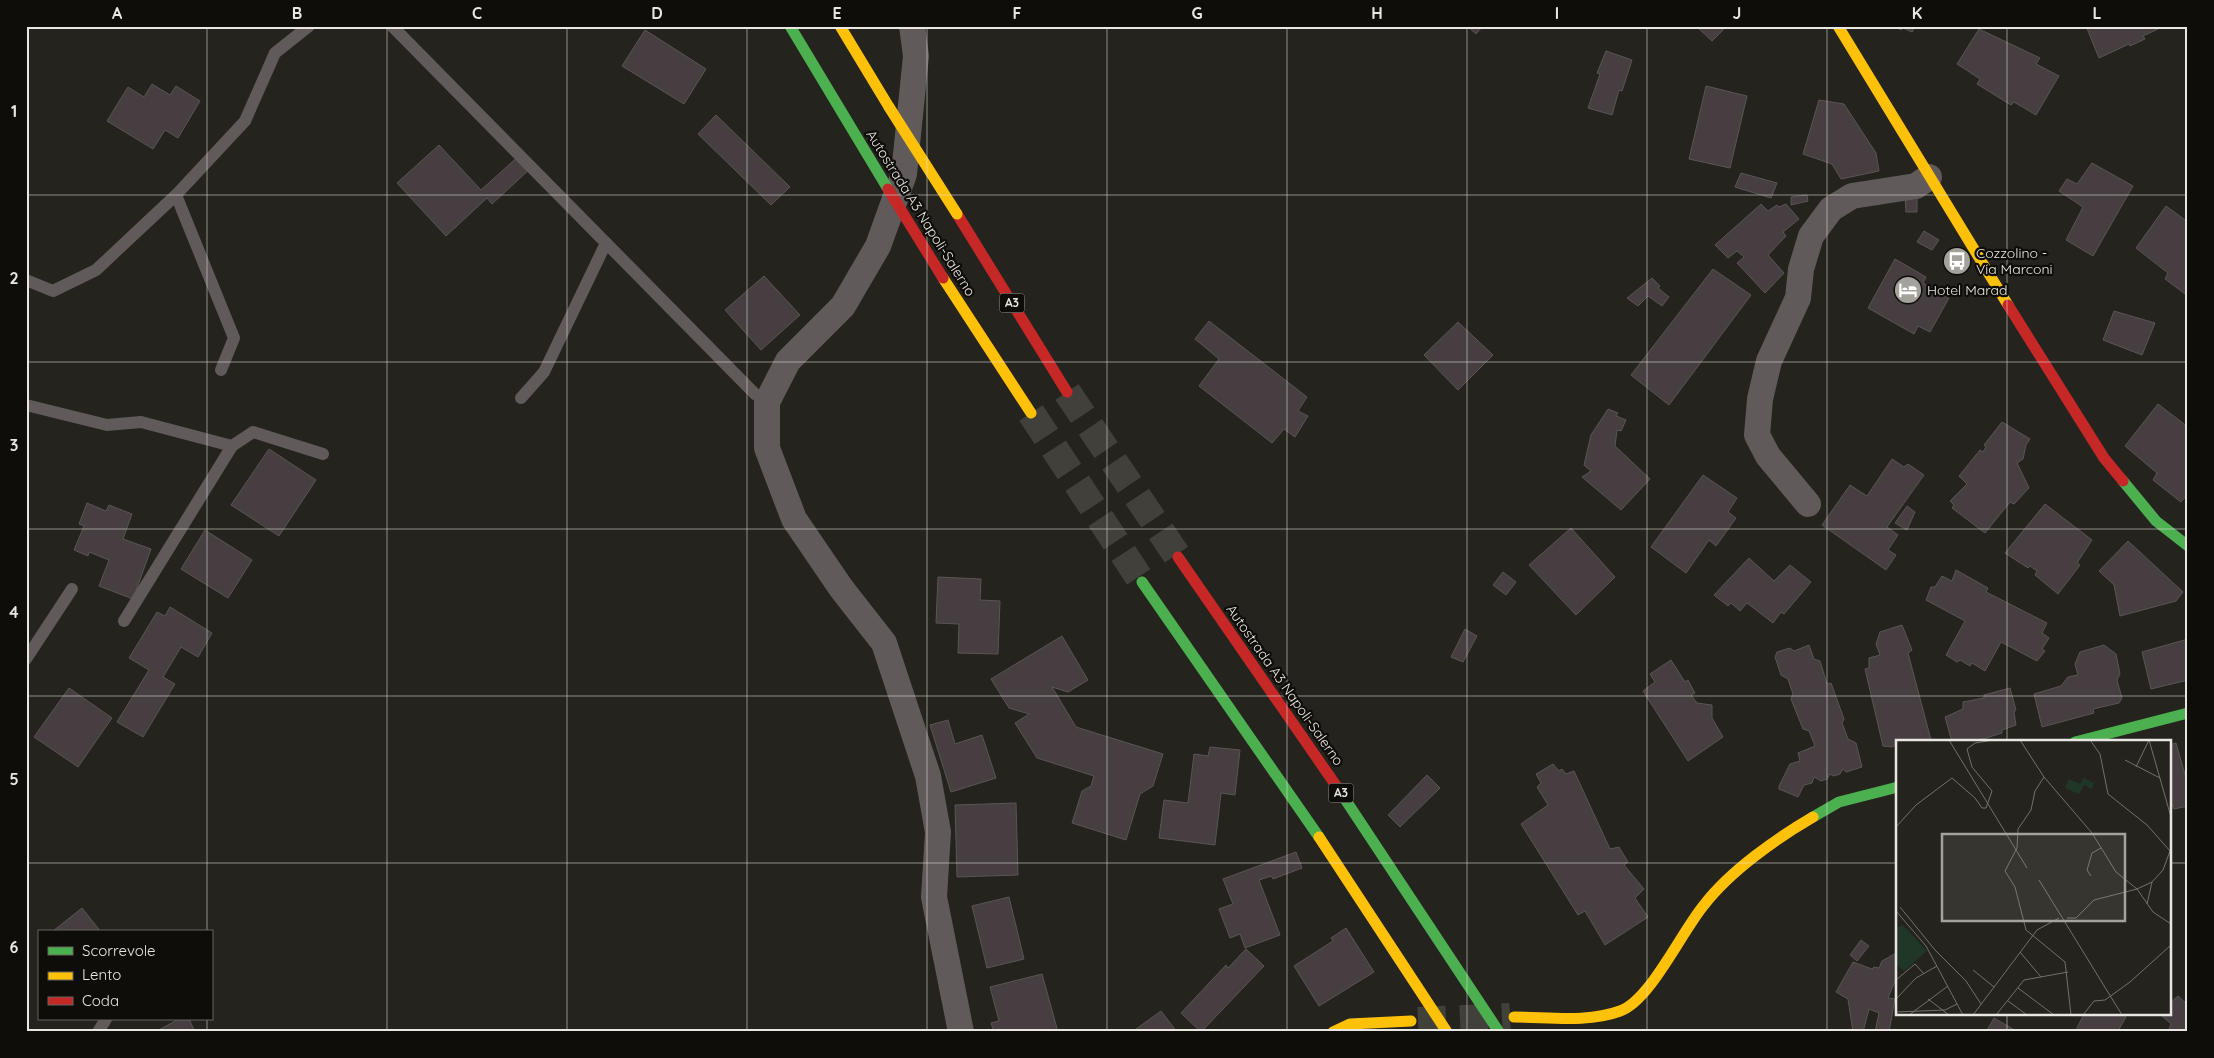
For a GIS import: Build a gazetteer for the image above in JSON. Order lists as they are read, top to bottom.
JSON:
{
  "streets": {
    "main road": ["Autostrada A3 Napoli-Salerno", "A3"]
  },
  "places": {
    "bus stop": ["Cozzolino - Via Marconi"],
    "hotel": ["Hotel Marad"]
  },
  "legend": ["Scorrevole", "Lento", "Coda"],
  "grid": {
    "columns": [
      "A",
      "B",
      "C",
      "D",
      "E",
      "F",
      "G",
      "H",
      "I",
      "J",
      "K",
      "L"
    ],
    "rows": [
      "1",
      "2",
      "3",
      "4",
      "5",
      "6"
    ]
  }
}
